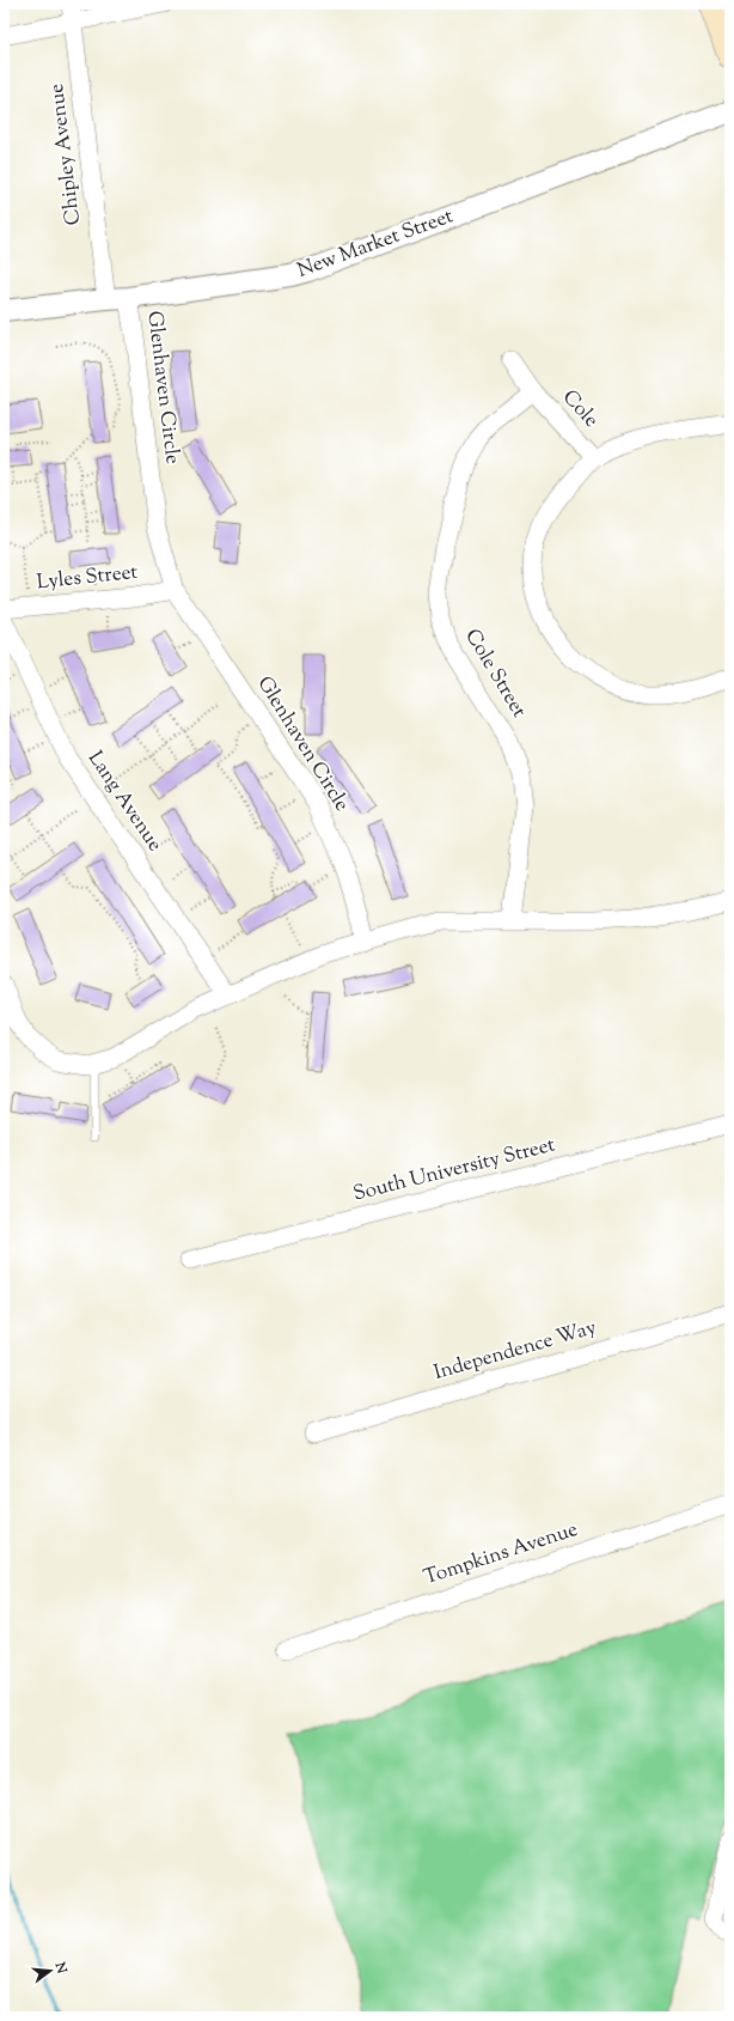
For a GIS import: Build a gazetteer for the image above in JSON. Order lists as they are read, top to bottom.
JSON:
{
  "streets": {
    "street": [
      "Chipley Avenue",
      "New Market Street",
      "Glenhaven Circle",
      "Cole",
      "Lyles Street",
      "Cole Street",
      "Lang Avenue",
      "South University Street",
      "Independence Way",
      "Tompkins Avenue"
    ]
  },
  "crossings": [
    ["Chipley Avenue", "New Market Street"],
    ["Chipley Avenue", "Glenhaven Circle"],
    ["New Market Street", "Glenhaven Circle"],
    ["Glenhaven Circle", "Lyles Street"],
    ["Cole", "Cole Street"]
  ],
  "north": "right"
}
